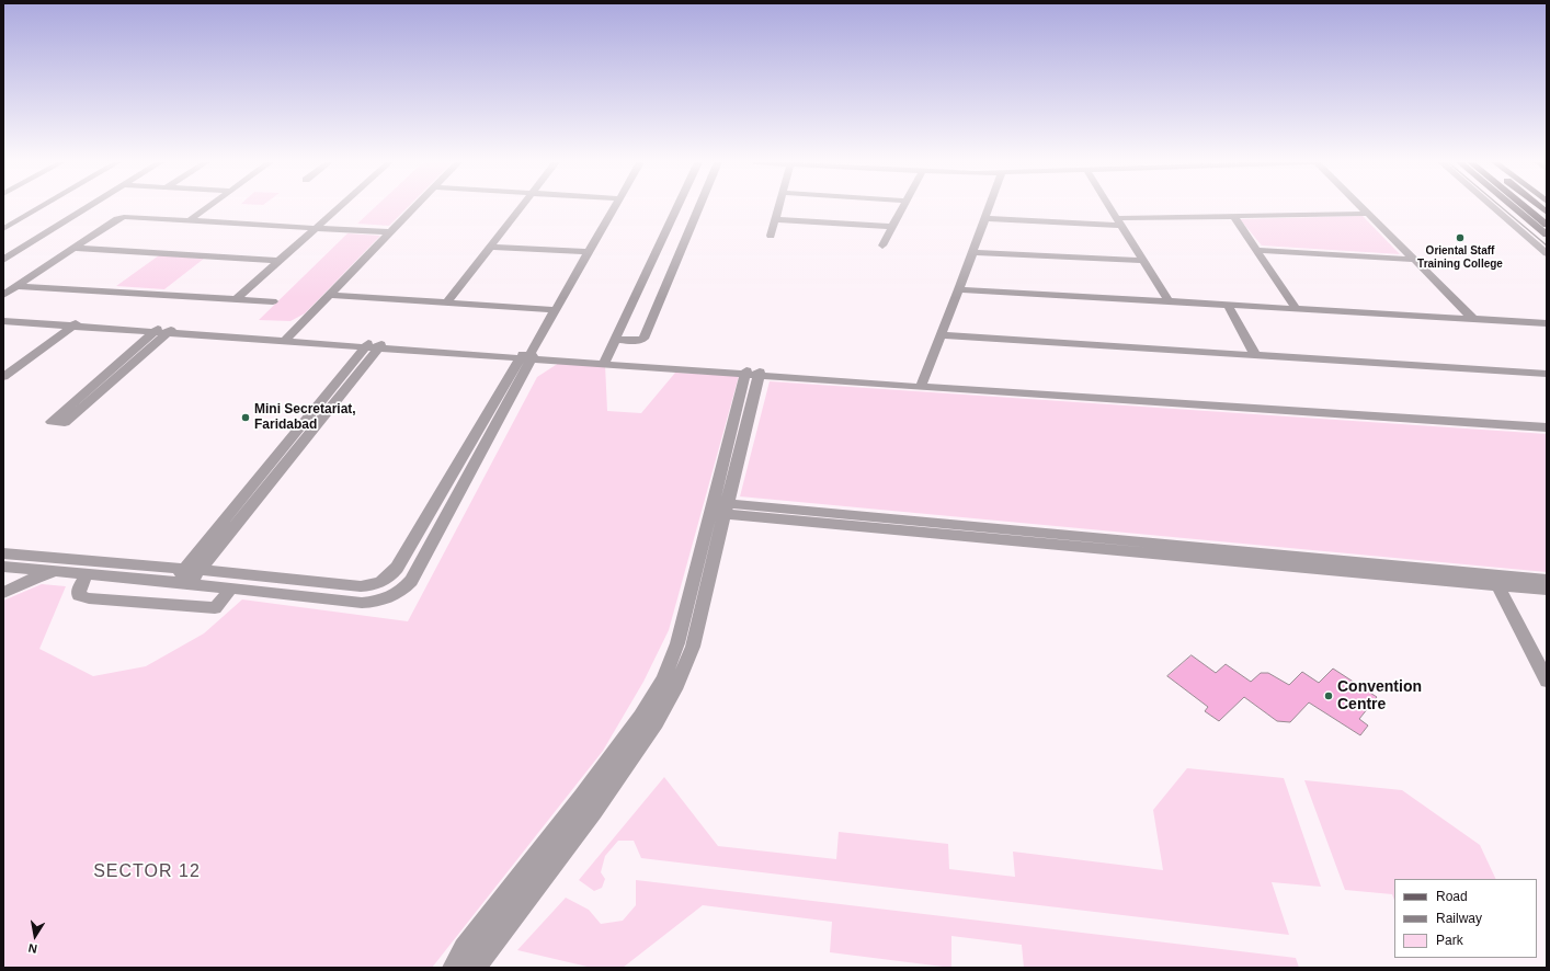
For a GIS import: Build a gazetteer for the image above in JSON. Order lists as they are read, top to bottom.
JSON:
{
  "districts": ["SECTOR 12"],
  "places": ["Oriental Staff Training College", "Mini Secretariat, Faridabad", "Convention Centre"],
  "legend": ["Road", "Railway", "Park"],
  "north": "bottom"
}
